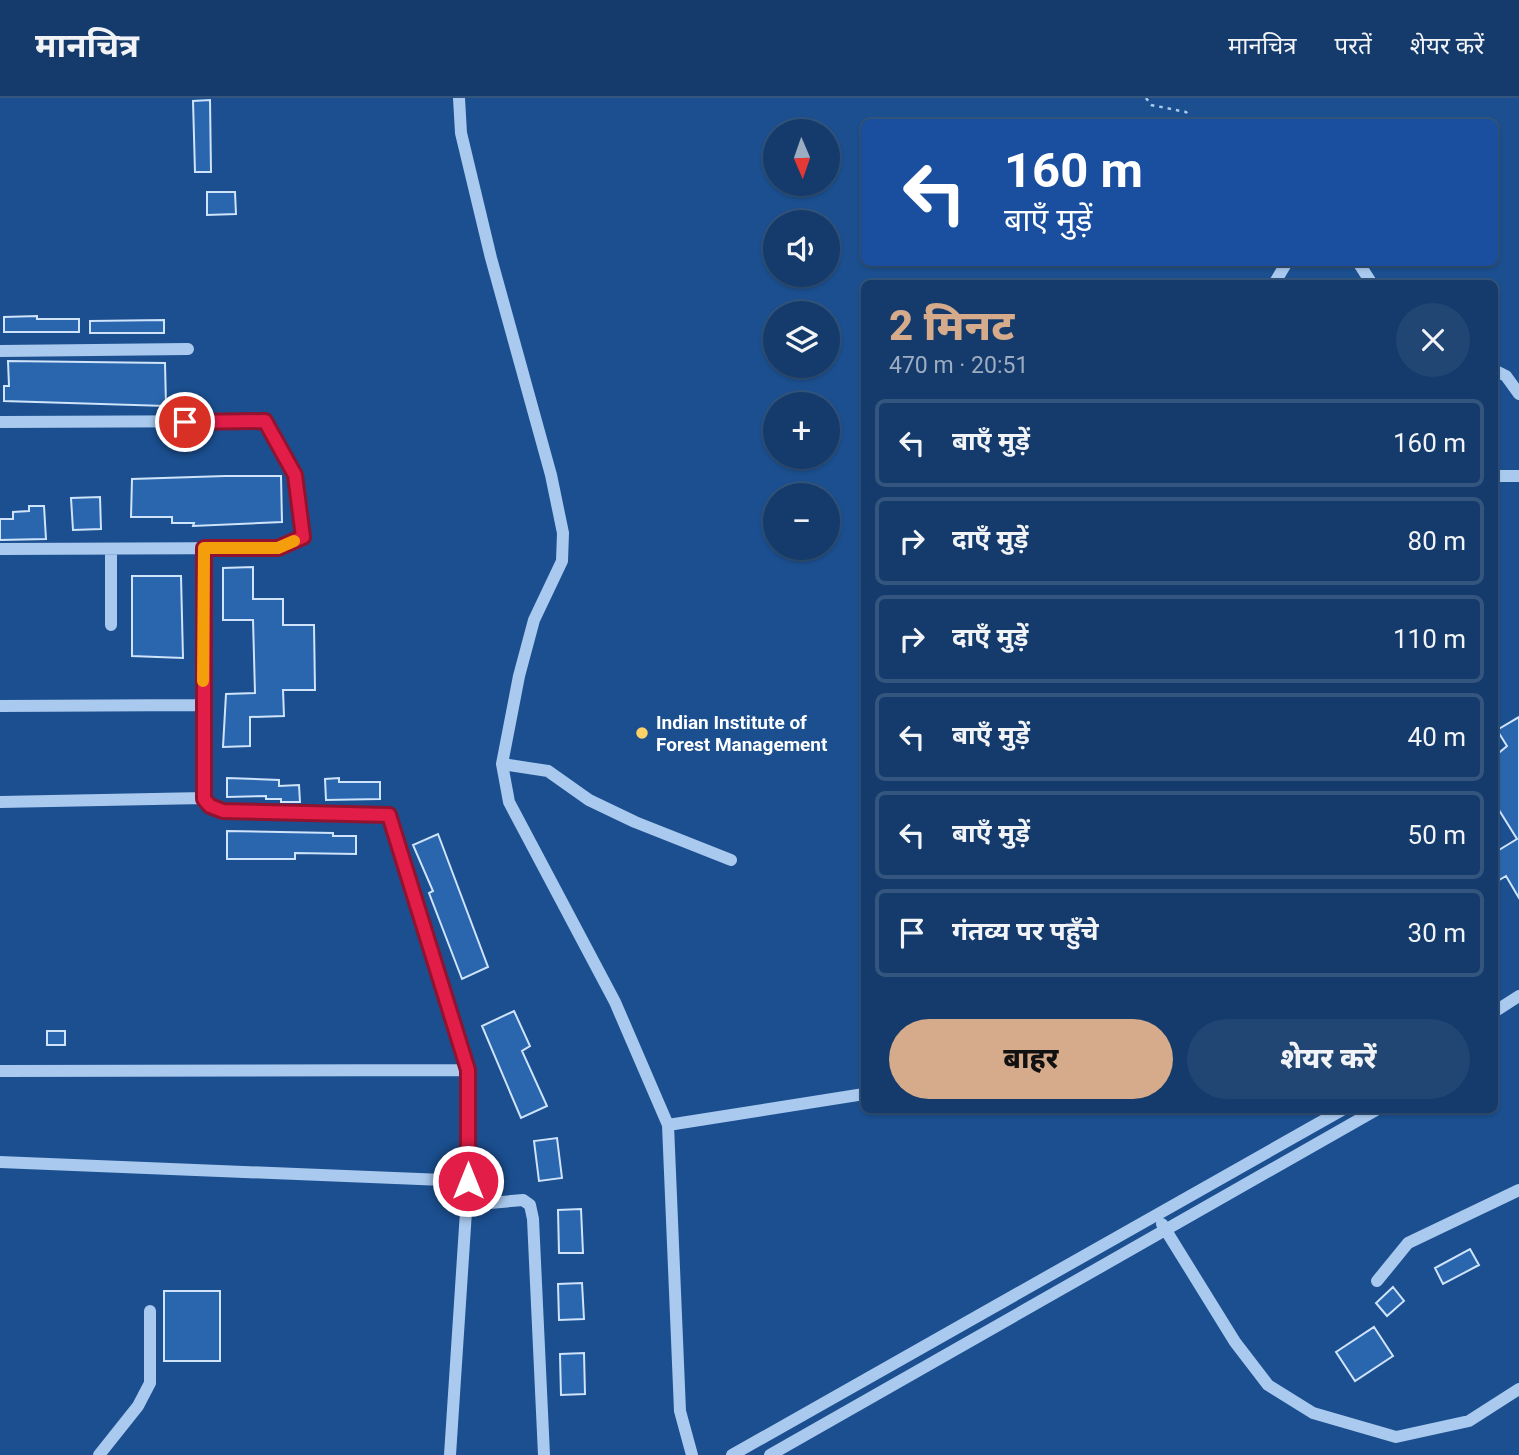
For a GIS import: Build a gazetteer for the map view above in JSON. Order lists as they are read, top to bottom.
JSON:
{
  "places": ["Indian Institute of Forest Management"],
  "north": "bottom",
  "page": {
    "header": "मानचित्र",
    "nav": ["मानचित्र", "परतें", "शेयर करें"],
    "map_buttons": ["+", "−"],
    "turn": ["160 m", "बाएँ मुड़ें"],
    "heading": ["2 मिनट", "470 m · 20:51"],
    "list": [
      {
        "name": "बाएँ मुड़ें",
        "value": "160 m"
      },
      {
        "name": "दाएँ मुड़ें",
        "value": "80 m"
      },
      {
        "name": "दाएँ मुड़ें",
        "value": "110 m"
      },
      {
        "name": "बाएँ मुड़ें",
        "value": "40 m"
      },
      {
        "name": "बाएँ मुड़ें",
        "value": "50 m"
      },
      {
        "name": "गंतव्य पर पहुँचे",
        "value": "30 m"
      }
    ],
    "buttons": ["बाहर", "शेयर करें"]
  }
}
